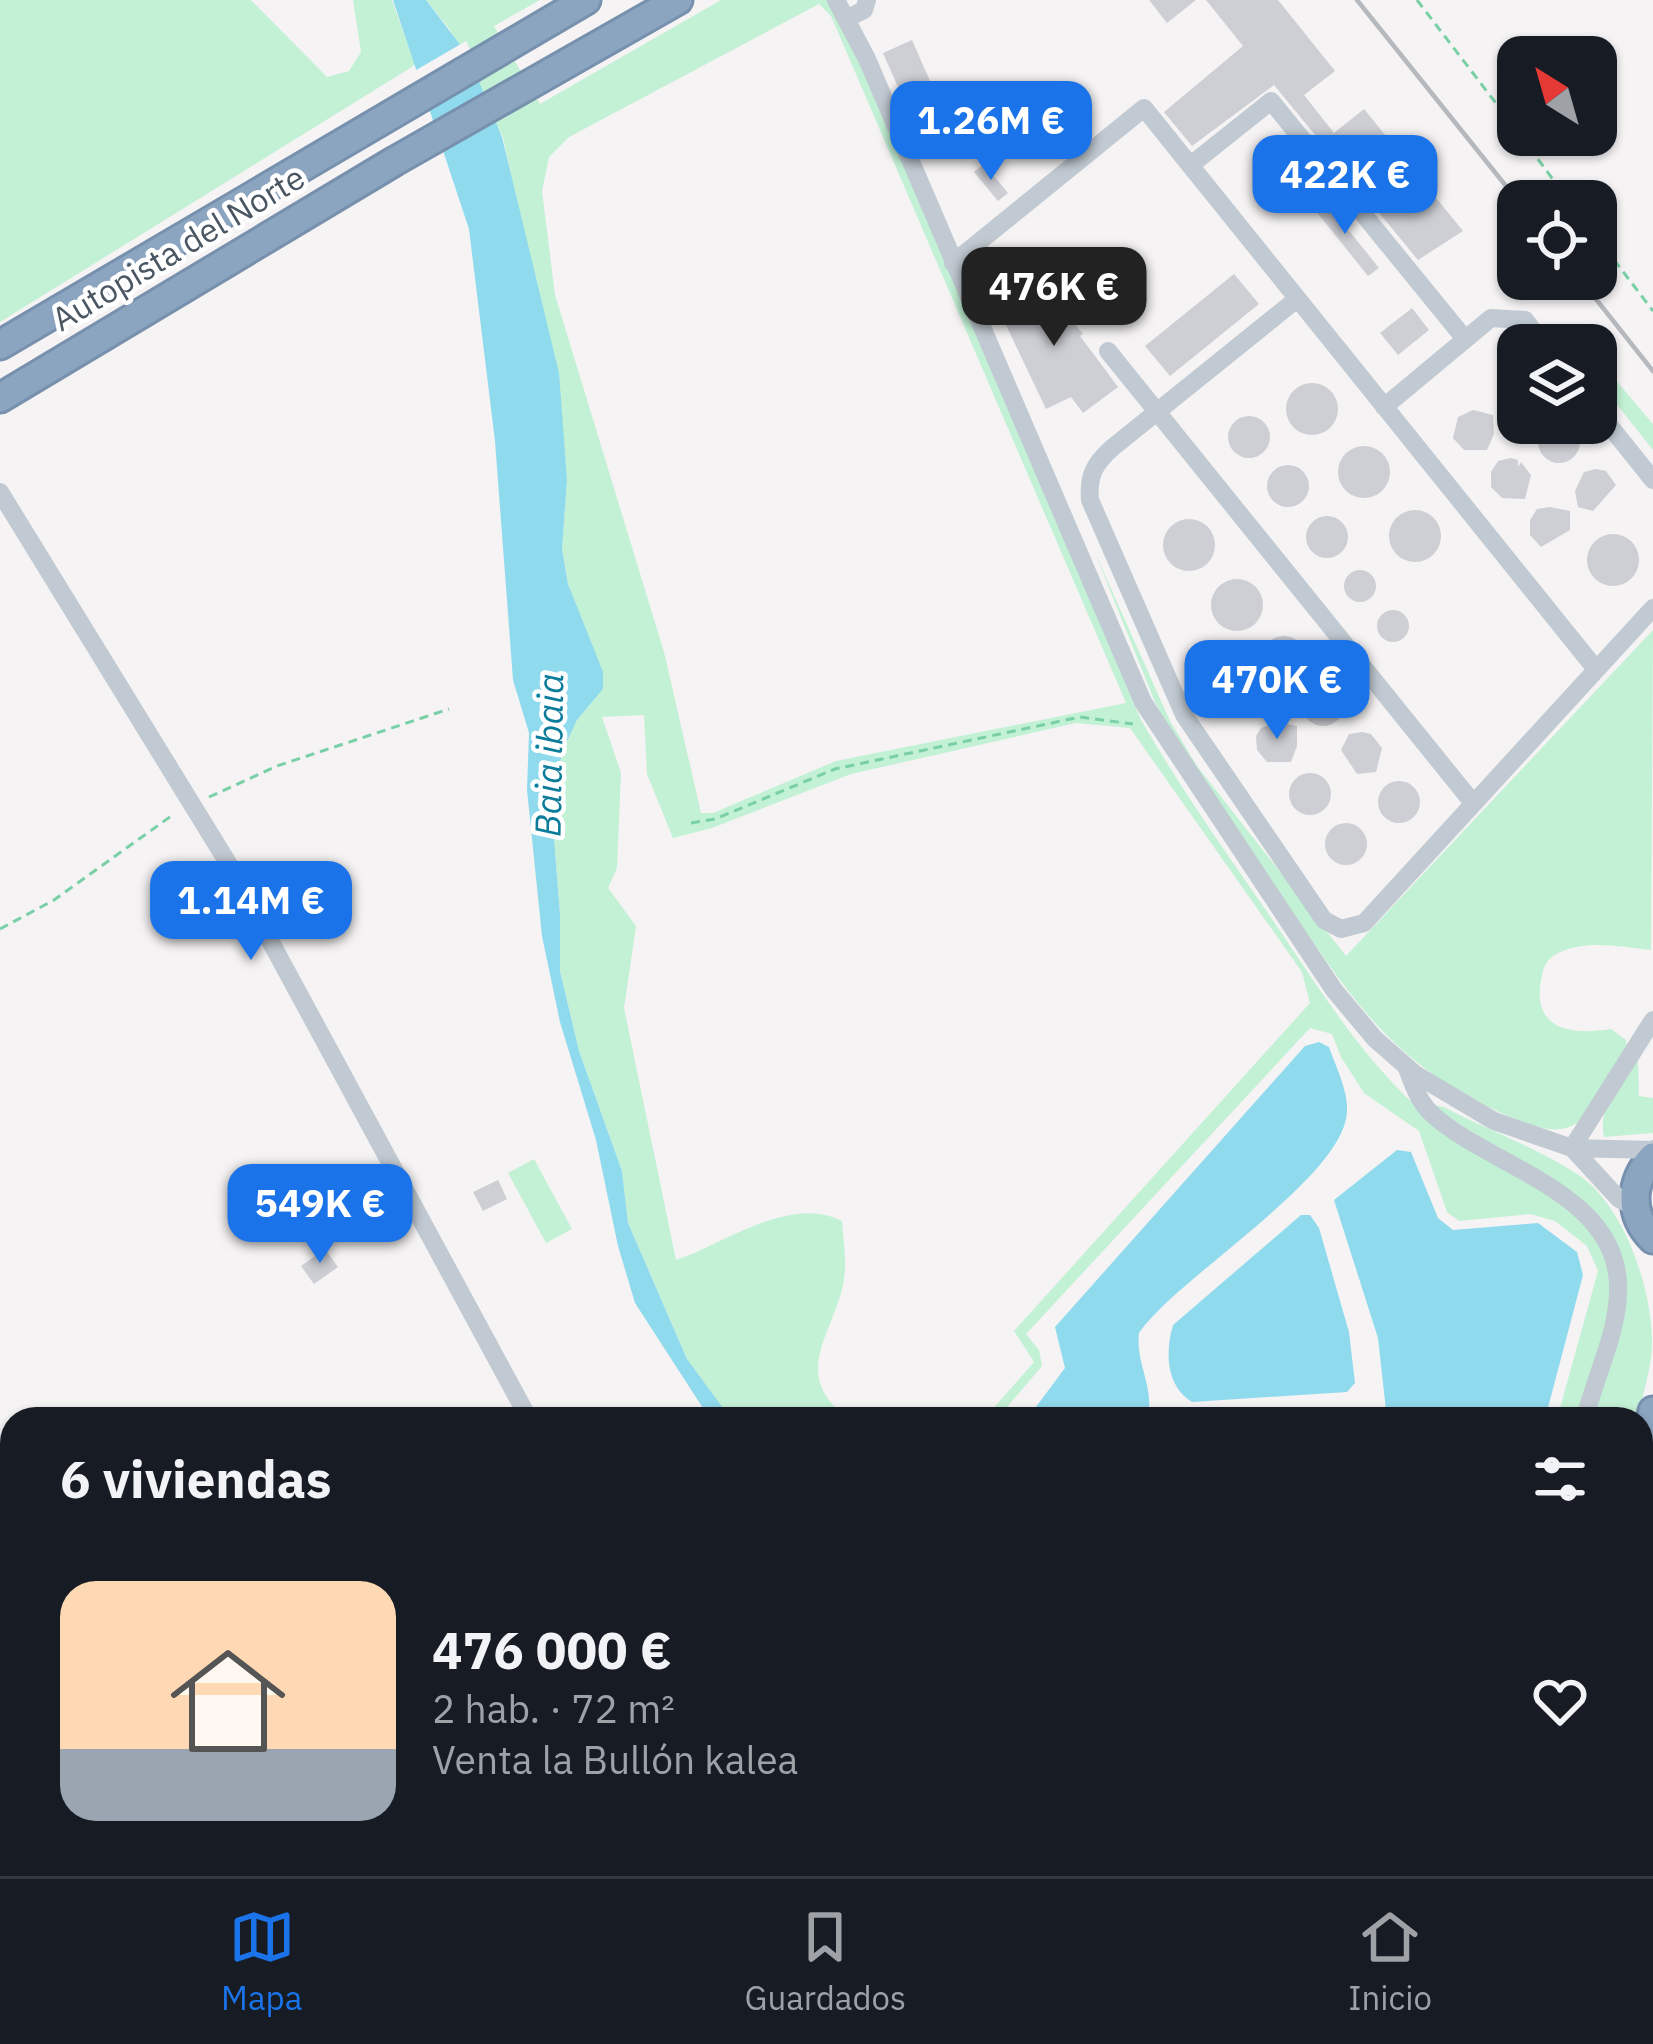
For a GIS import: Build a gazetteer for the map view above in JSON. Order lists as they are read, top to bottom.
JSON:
{
  "streets": {
    "highway": ["Autopista del Norte"]
  },
  "water": ["Baia ibaia"],
  "north": "top left",
  "page": {
    "price": [
      "1.26M €",
      "422K €",
      "476K €",
      "470K €",
      "1.14M €",
      "549K €"
    ],
    "heading": "6 viviendas",
    "list": [
      {
        "name": "476 000 €",
        "note": "2 hab. · 72 m² · Venta la Bullón kalea"
      }
    ],
    "tabs": ["Mapa", "Guardados", "Inicio"]
  }
}
